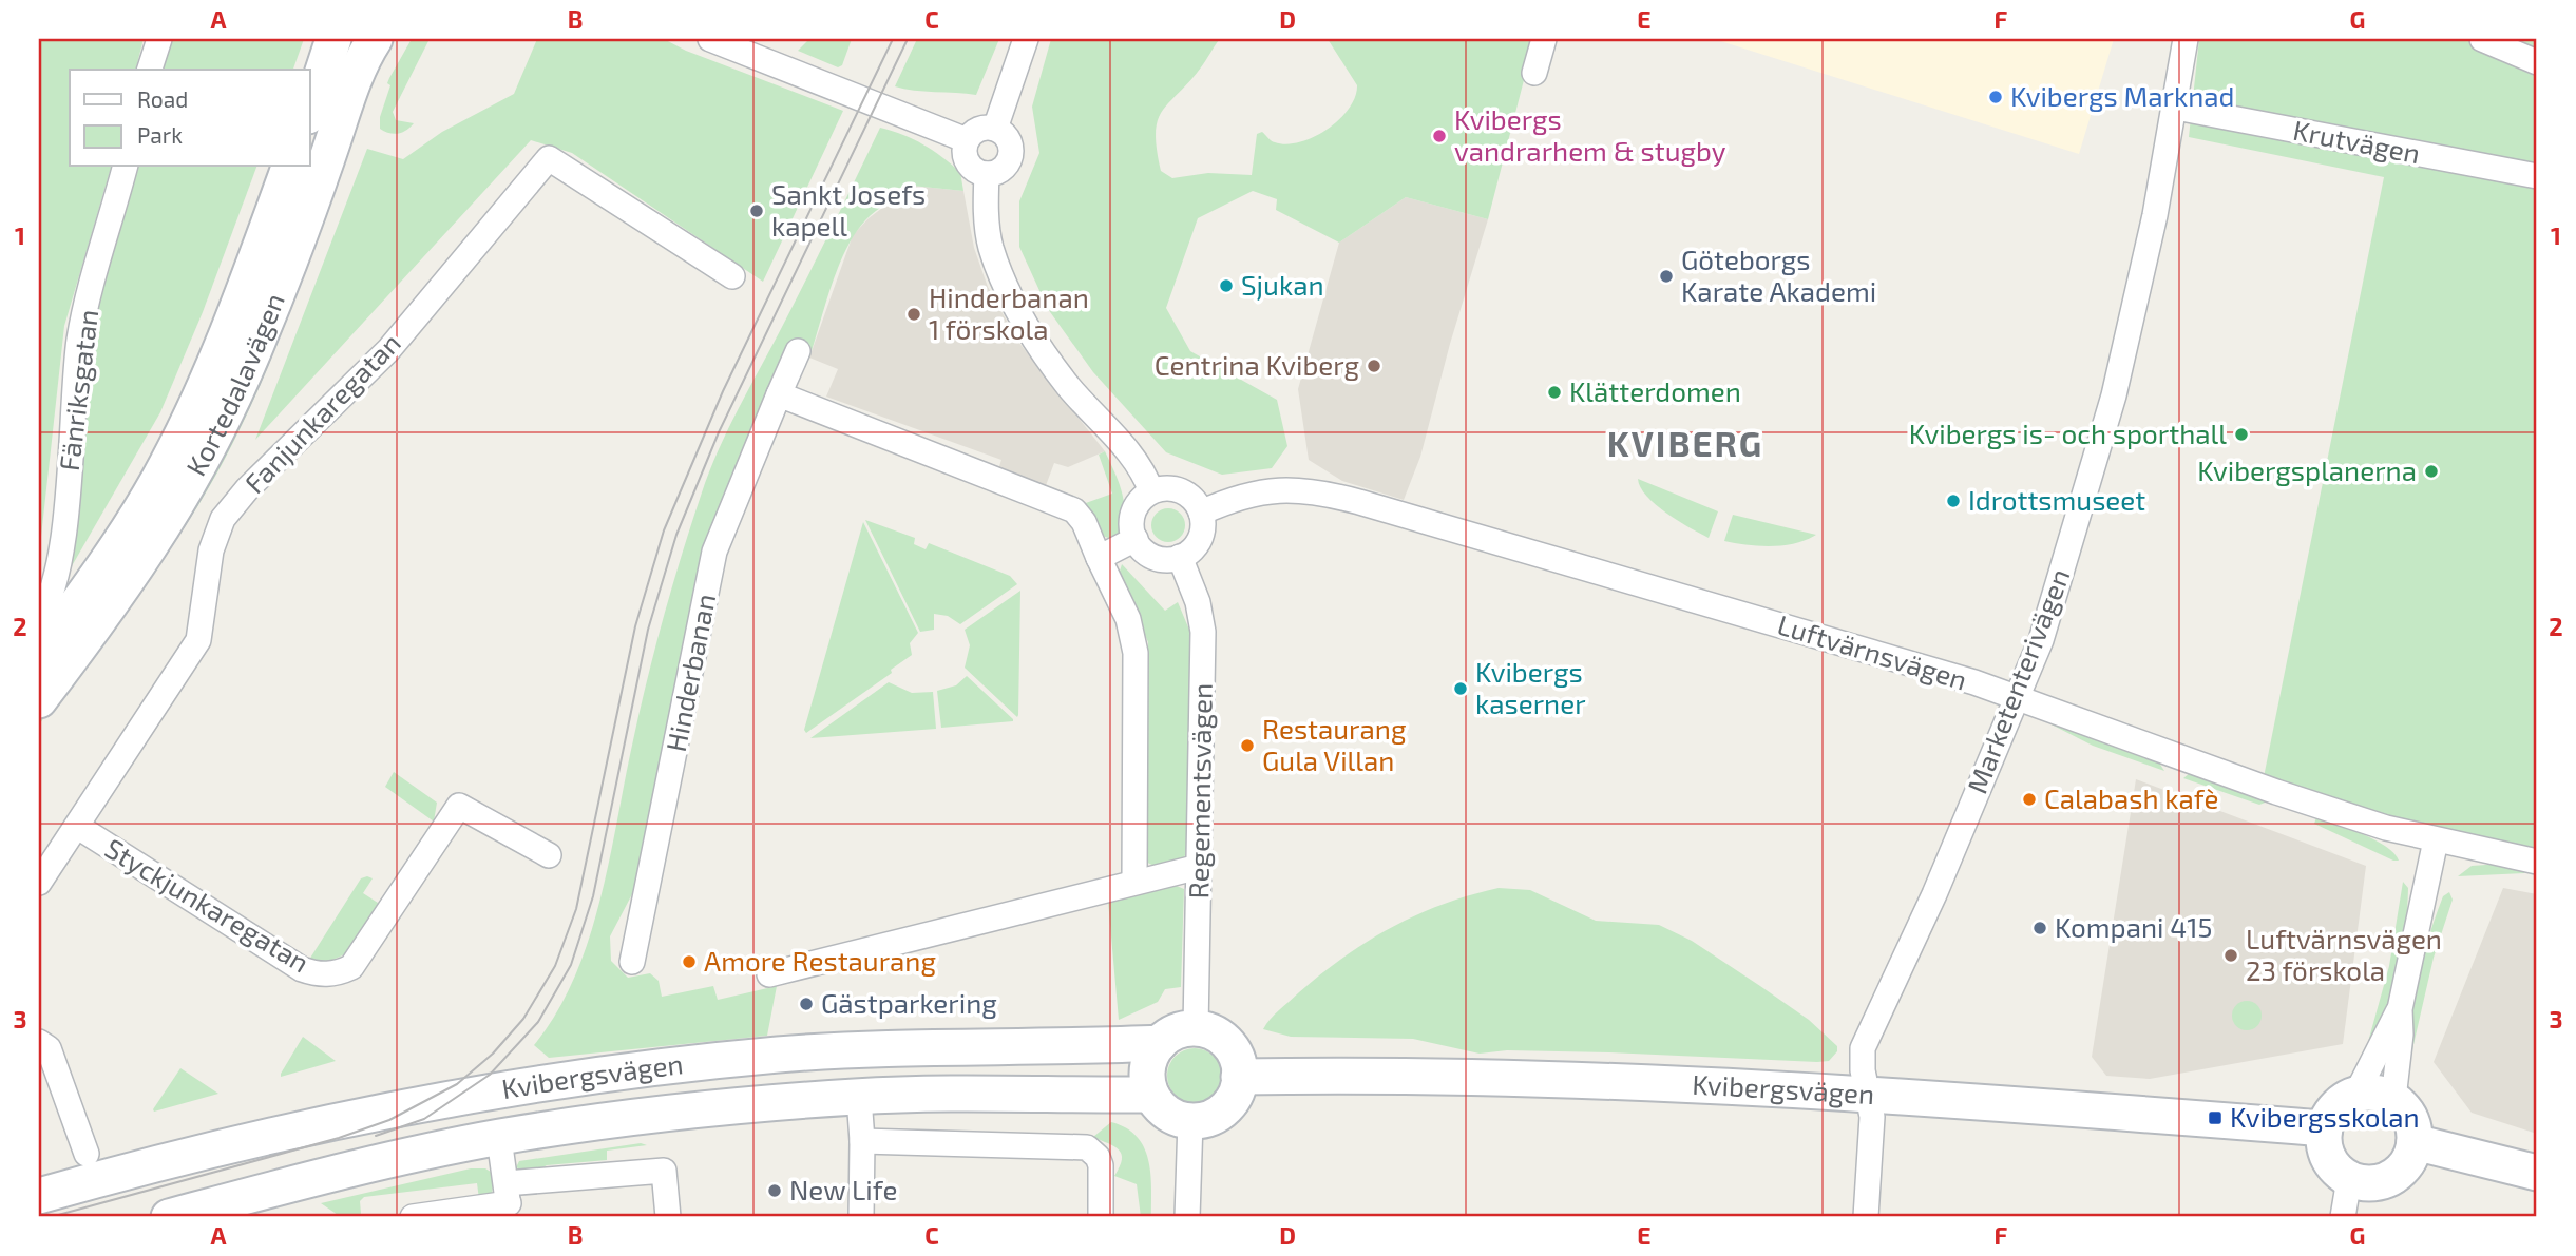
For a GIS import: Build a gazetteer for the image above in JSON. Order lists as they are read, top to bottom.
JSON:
{
  "streets": {
    "street": [
      "Krutvägen",
      "Kortedalavägen",
      "Fänriksgatan",
      "Fanjunkaregatan",
      "Luftvärnsvägen",
      "Hinderbanan",
      "Marketenterivägen",
      "Regementsvägen",
      "Styckjunkaregatan",
      "Kvibergsvägen"
    ]
  },
  "crossings": [
    ["Krutvägen", "Marketenterivägen"],
    ["Fanjunkaregatan", "Styckjunkaregatan"],
    ["Luftvärnsvägen", "Marketenterivägen"],
    ["Luftvärnsvägen", "Regementsvägen"],
    ["Marketenterivägen", "Kvibergsvägen"],
    ["Regementsvägen", "Kvibergsvägen"]
  ],
  "districts": ["KVIBERG"],
  "places": {
    "other": [
      "Kvibergs Marknad",
      "Kvibergs vandrarhem & stugby",
      "Sankt Josefs kapell",
      "Göteborgs Karate Akademi",
      "Sjukan",
      "Hinderbanan 1 förskola",
      "Centrina Kviberg",
      "Klätterdomen",
      "Kvibergs is- och sporthall",
      "Kvibergsplanerna",
      "Idrottsmuseet",
      "Kvibergs kaserner",
      "Restaurang Gula Villan",
      "Calabash kafè",
      "Kompani 415",
      "Luftvärnsvägen 23 förskola",
      "Amore Restaurang",
      "Gästparkering",
      "New Life"
    ],
    "transit": ["Kvibergsskolan"]
  },
  "legend": ["Road", "Park"],
  "grid": {
    "columns": [
      "A",
      "B",
      "C",
      "D",
      "E",
      "F",
      "G"
    ],
    "rows": ["1", "2", "3"]
  }
}
